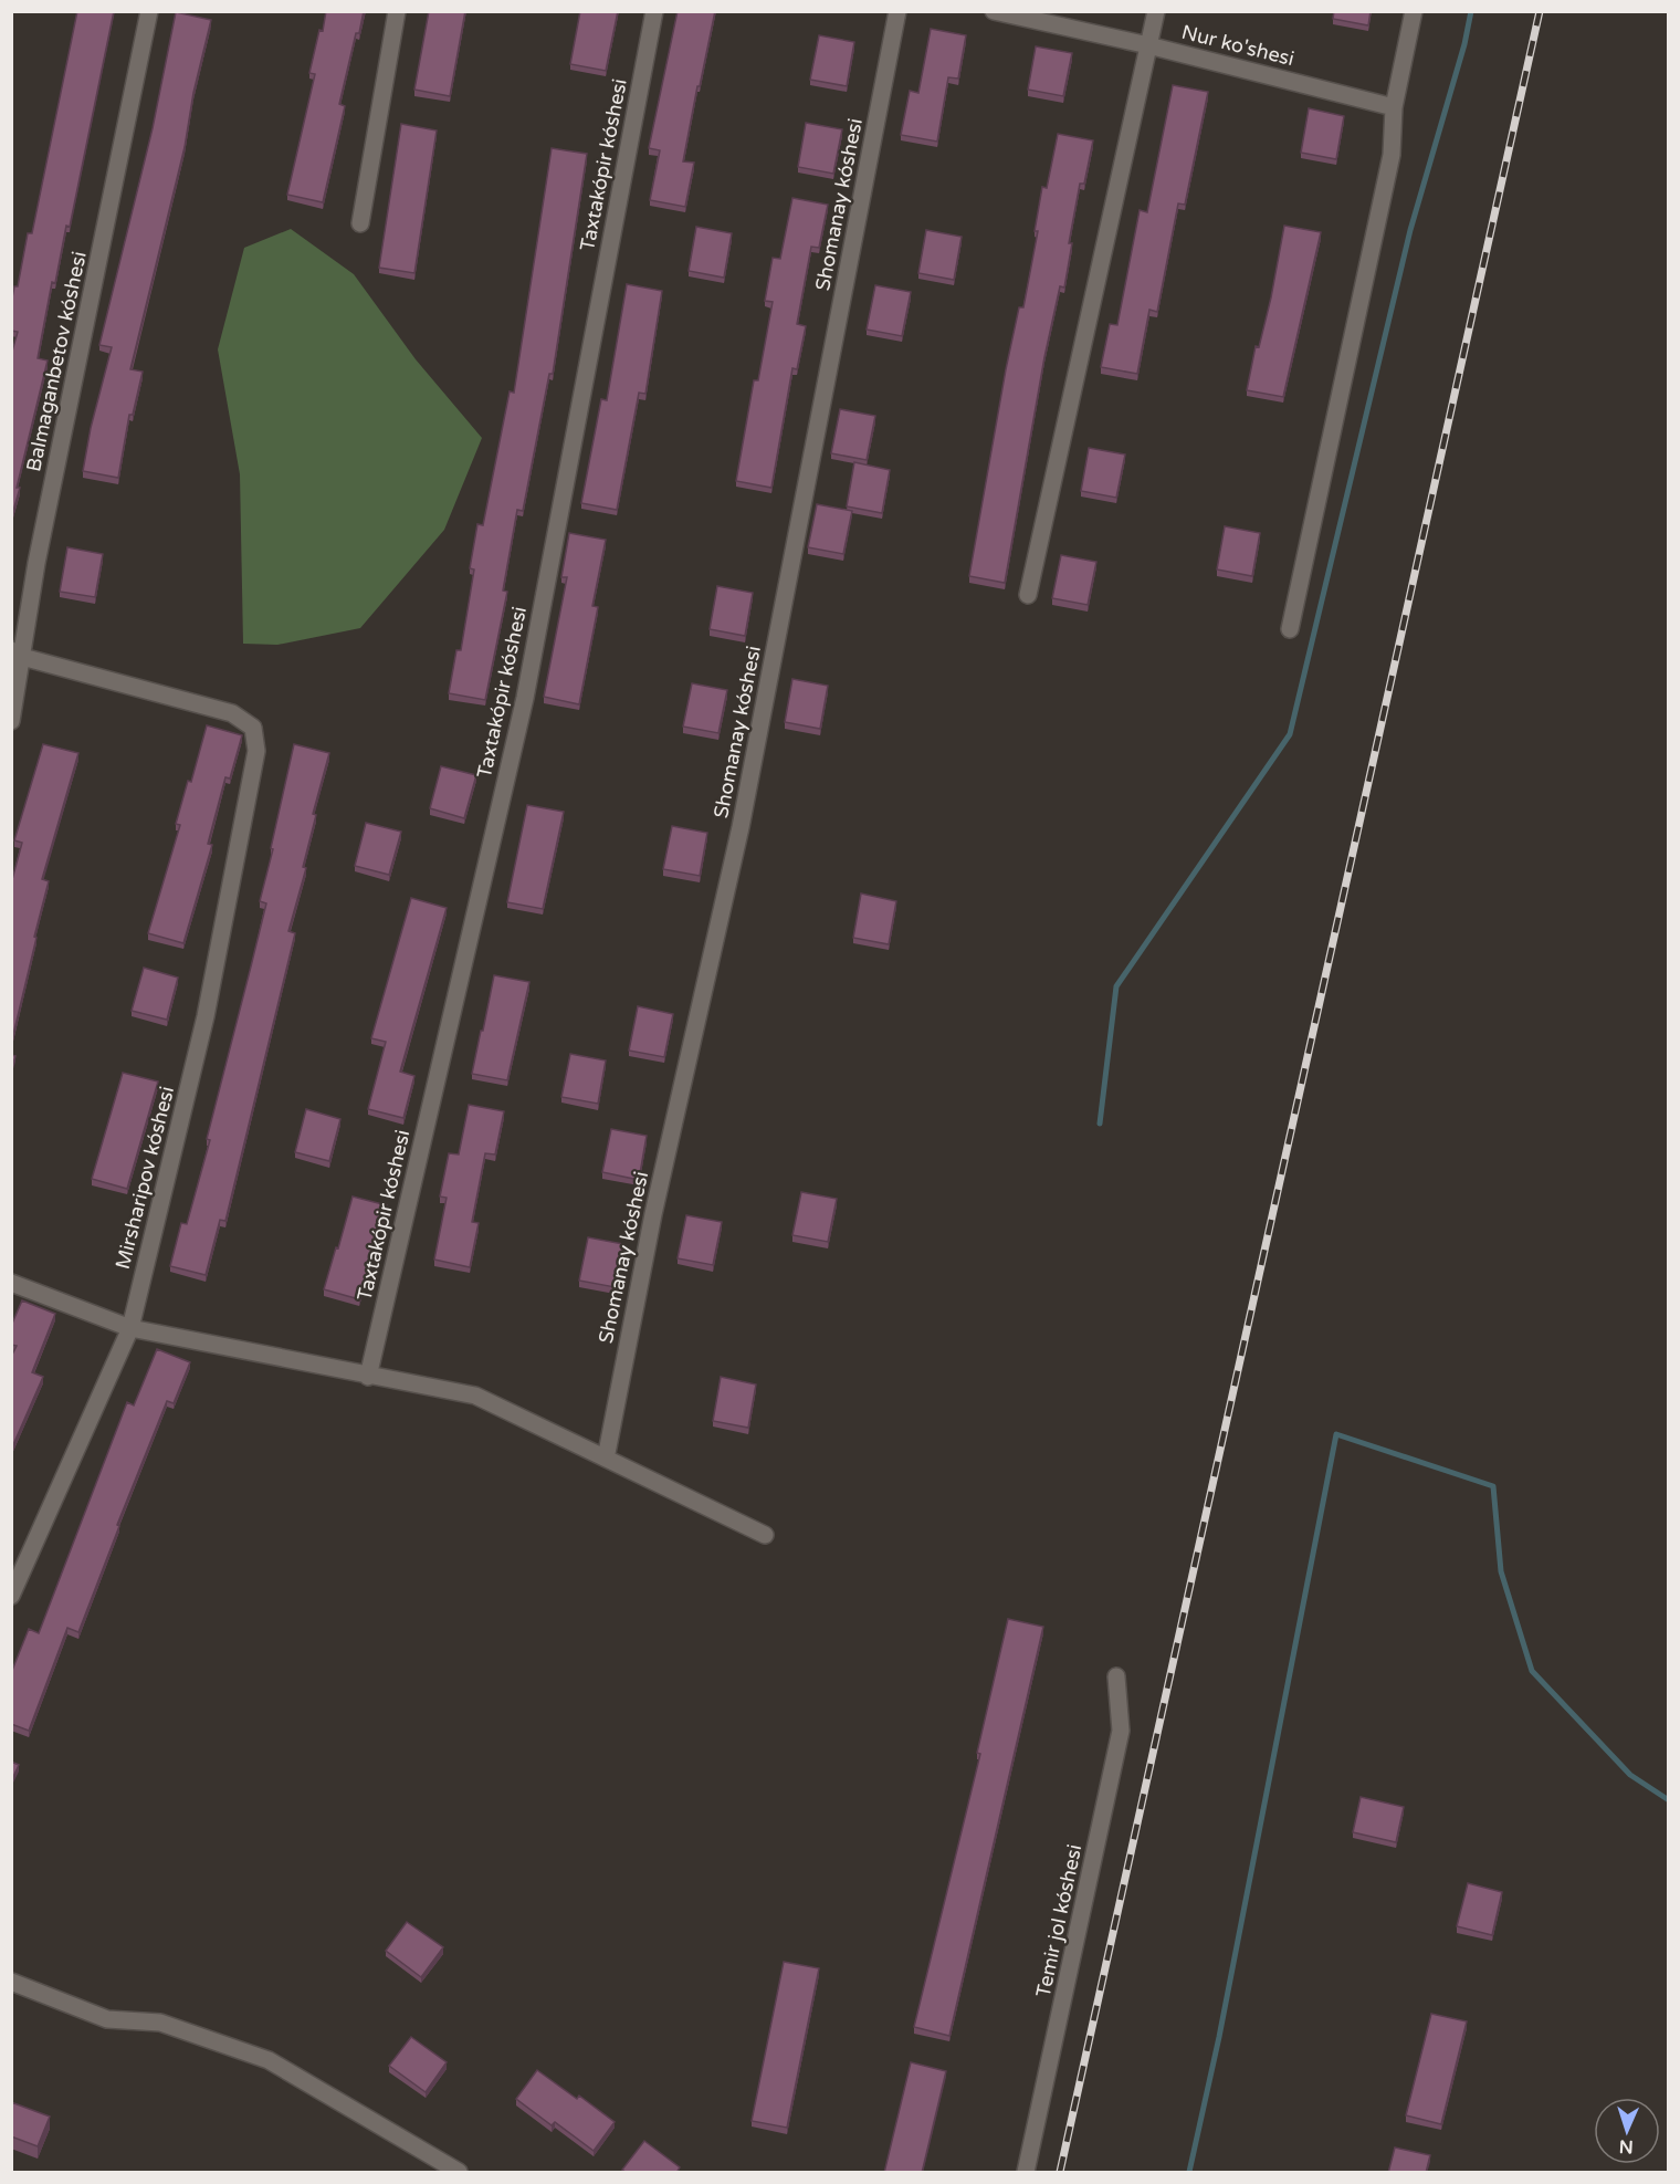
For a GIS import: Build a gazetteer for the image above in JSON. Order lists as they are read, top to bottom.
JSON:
{
  "streets": {
    "street": [
      "Nur ko'shesi",
      "Taxtakópir kóshesi",
      "Shomanay kóshesi",
      "Balmaganbetov kóshesi",
      "Mirsharipov kóshesi",
      "Temir jol kóshesi"
    ]
  },
  "crossings": [
    ["Balmaganbetov kóshesi", "Mirsharipov kóshesi"]
  ],
  "north": "bottom"
}
